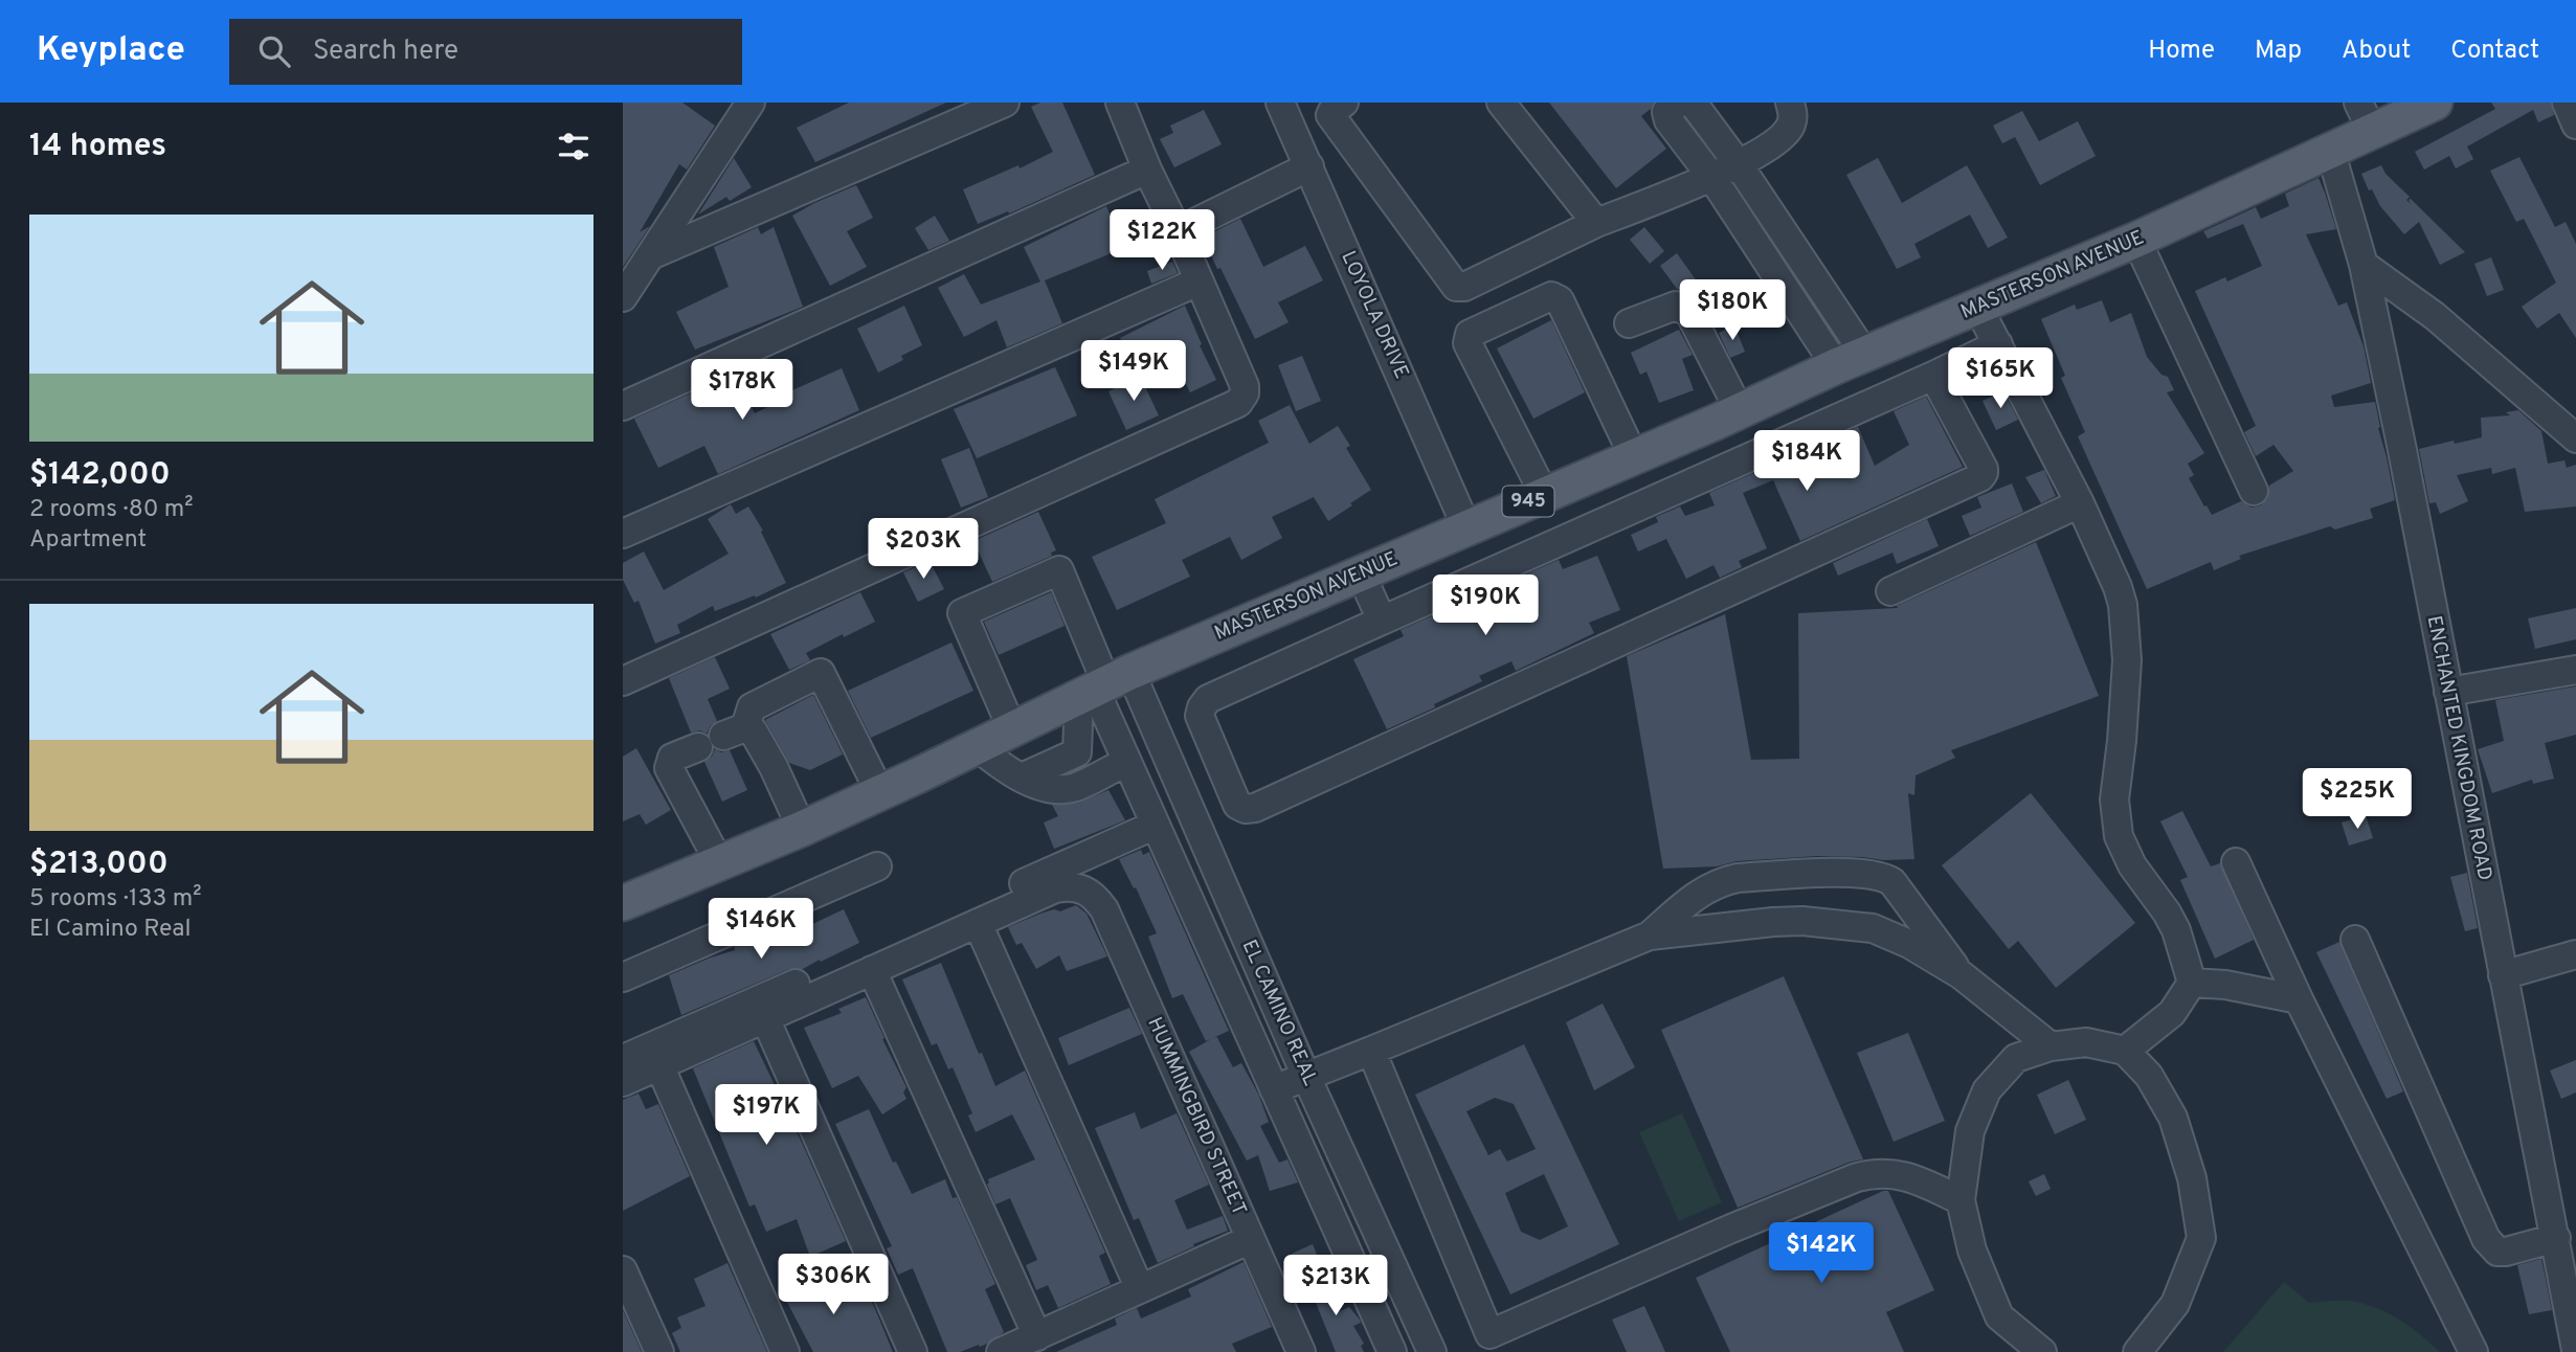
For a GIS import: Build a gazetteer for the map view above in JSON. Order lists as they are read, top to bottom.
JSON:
{
  "streets": {
    "main road": ["MASTERSON AVENUE", "945"],
    "street": [
      "LOYOLA DRIVE",
      "ENCHANTED KINGDOM ROAD",
      "EL CAMINO REAL",
      "HUMMINGBIRD STREET"
    ]
  },
  "crossings": [
    ["MASTERSON AVENUE", "LOYOLA DRIVE"],
    ["MASTERSON AVENUE", "ENCHANTED KINGDOM ROAD"],
    ["MASTERSON AVENUE", "EL CAMINO REAL"]
  ],
  "page": {
    "header": "Keyplace",
    "search": "Search here",
    "nav": [
      "Home",
      "Map",
      "About",
      "Contact"
    ],
    "heading": "14 homes",
    "list": [
      {
        "name": "$142,000",
        "note": "2 rooms · 80 m² · Apartment"
      },
      {
        "name": "$213,000",
        "note": "5 rooms · 133 m² · El Camino Real"
      }
    ],
    "price": [
      "$122K",
      "$180K",
      "$149K",
      "$165K",
      "$178K",
      "$184K",
      "$203K",
      "$190K",
      "$225K",
      "$146K",
      "$197K",
      "$142K",
      "$306K",
      "$213K"
    ]
  }
}
